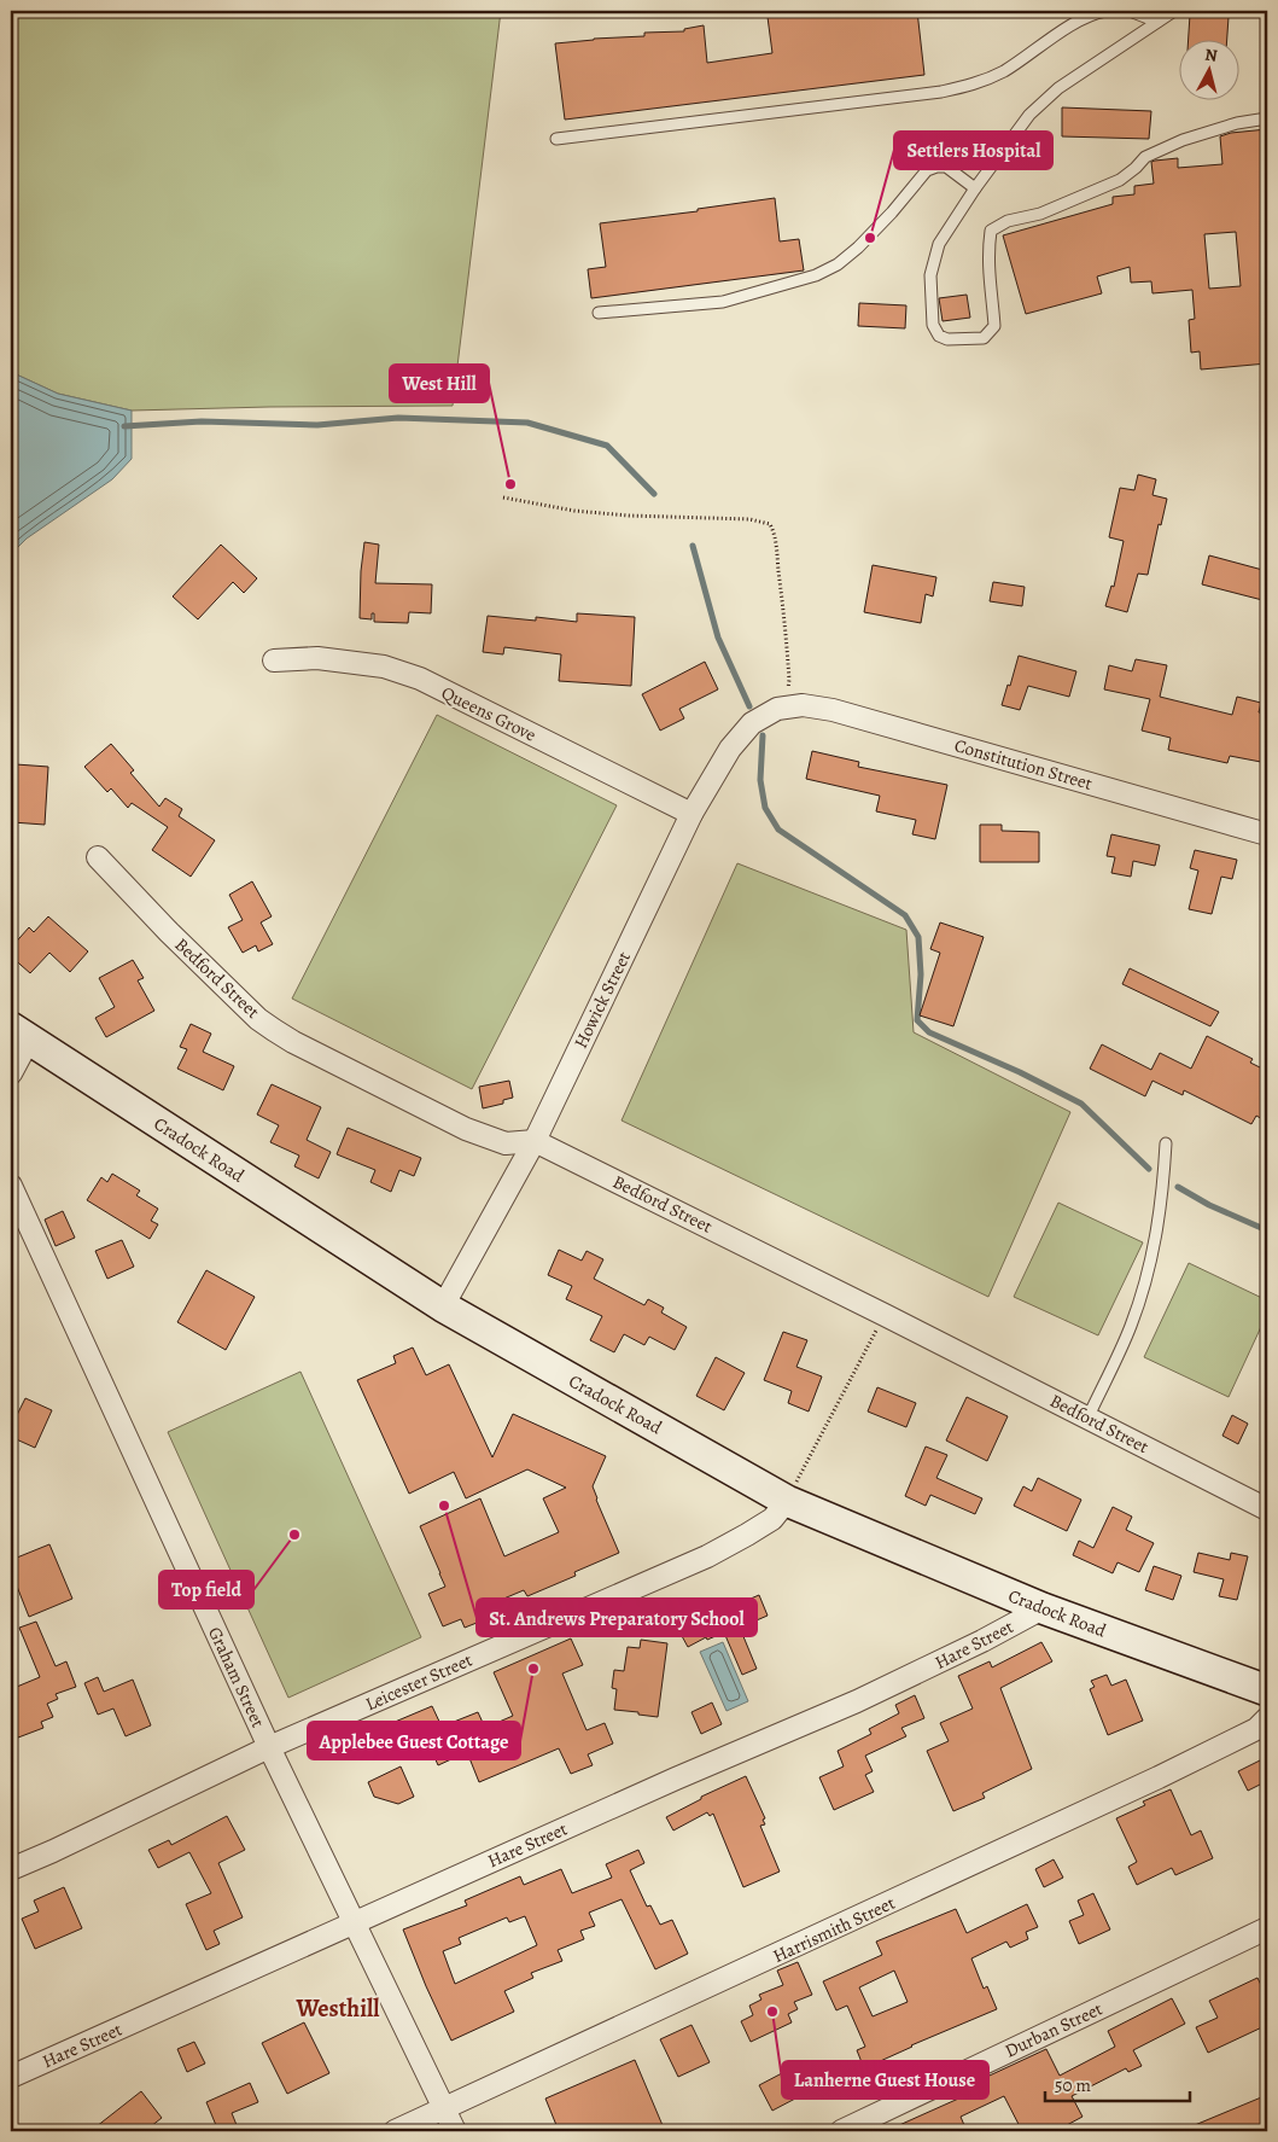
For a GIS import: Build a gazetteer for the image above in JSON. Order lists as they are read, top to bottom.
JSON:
{
  "streets": {
    "main road": ["Cradock Road"],
    "street": [
      "Queens Grove",
      "Constitution Street",
      "Bedford Street",
      "Howick Street",
      "Hare Street",
      "Graham Street",
      "Leicester Street",
      "Harrismith Street",
      "Durban Street"
    ]
  },
  "crossings": [
    ["Queens Grove", "Howick Street"],
    ["Constitution Street", "Howick Street"],
    ["Bedford Street", "Howick Street"],
    ["Howick Street", "Cradock Road"],
    ["Cradock Road", "Hare Street"],
    ["Cradock Road", "Leicester Street"],
    ["Hare Street", "Graham Street"],
    ["Graham Street", "Leicester Street"],
    ["Graham Street", "Harrismith Street"]
  ],
  "districts": ["Westhill"],
  "places": [
    "Settlers Hospital",
    "West Hill",
    "St. Andrews Preparatory School",
    "Top field",
    "Applebee Guest Cottage",
    "Lanherne Guest House"
  ],
  "scale_bar": "50 m",
  "north": "top"
}
